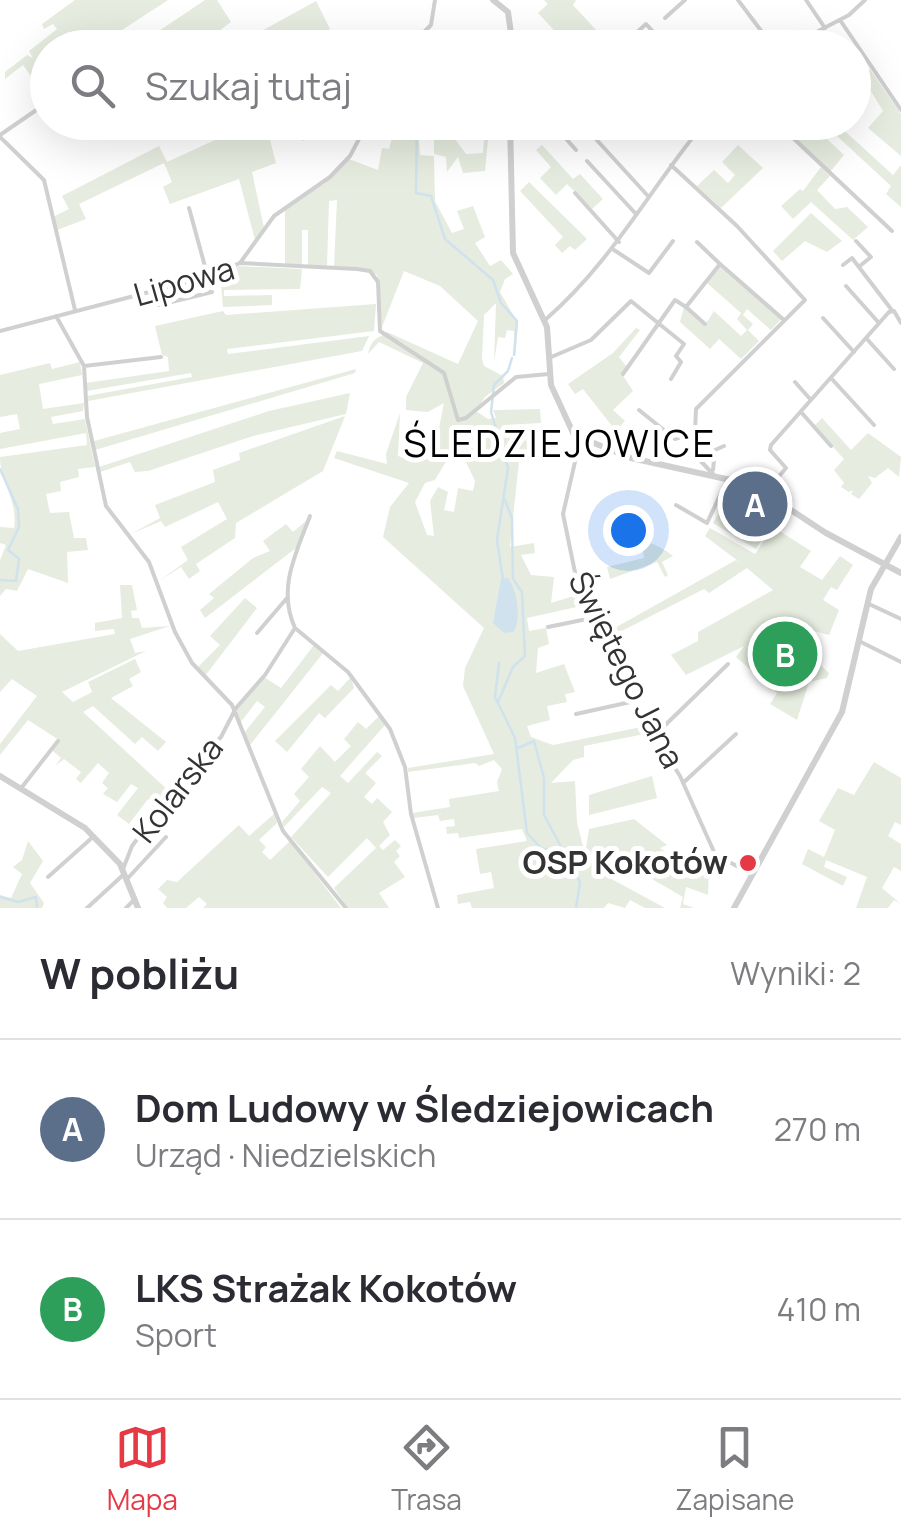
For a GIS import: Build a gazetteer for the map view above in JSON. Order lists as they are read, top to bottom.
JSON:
{
  "streets": {
    "street": ["Lipowa", "Świętego Jana", "Kolarska"]
  },
  "districts": ["ŚLEDZIEJOWICE"],
  "places": ["OSP Kokotów"],
  "page": {
    "search": "Szukaj tutaj",
    "pins": ["A", "B"],
    "heading": ["W pobliżu", "Wyniki: 2"],
    "list": [
      {
        "mark": "A",
        "name": "Dom Ludowy w Śledziejowicach",
        "note": "Urząd · Niedzielskich",
        "value": "270 m"
      },
      {
        "mark": "B",
        "name": "LKS Strażak Kokotów",
        "note": "Sport",
        "value": "410 m"
      }
    ],
    "nav": ["Mapa", "Trasa", "Zapisane"]
  }
}
